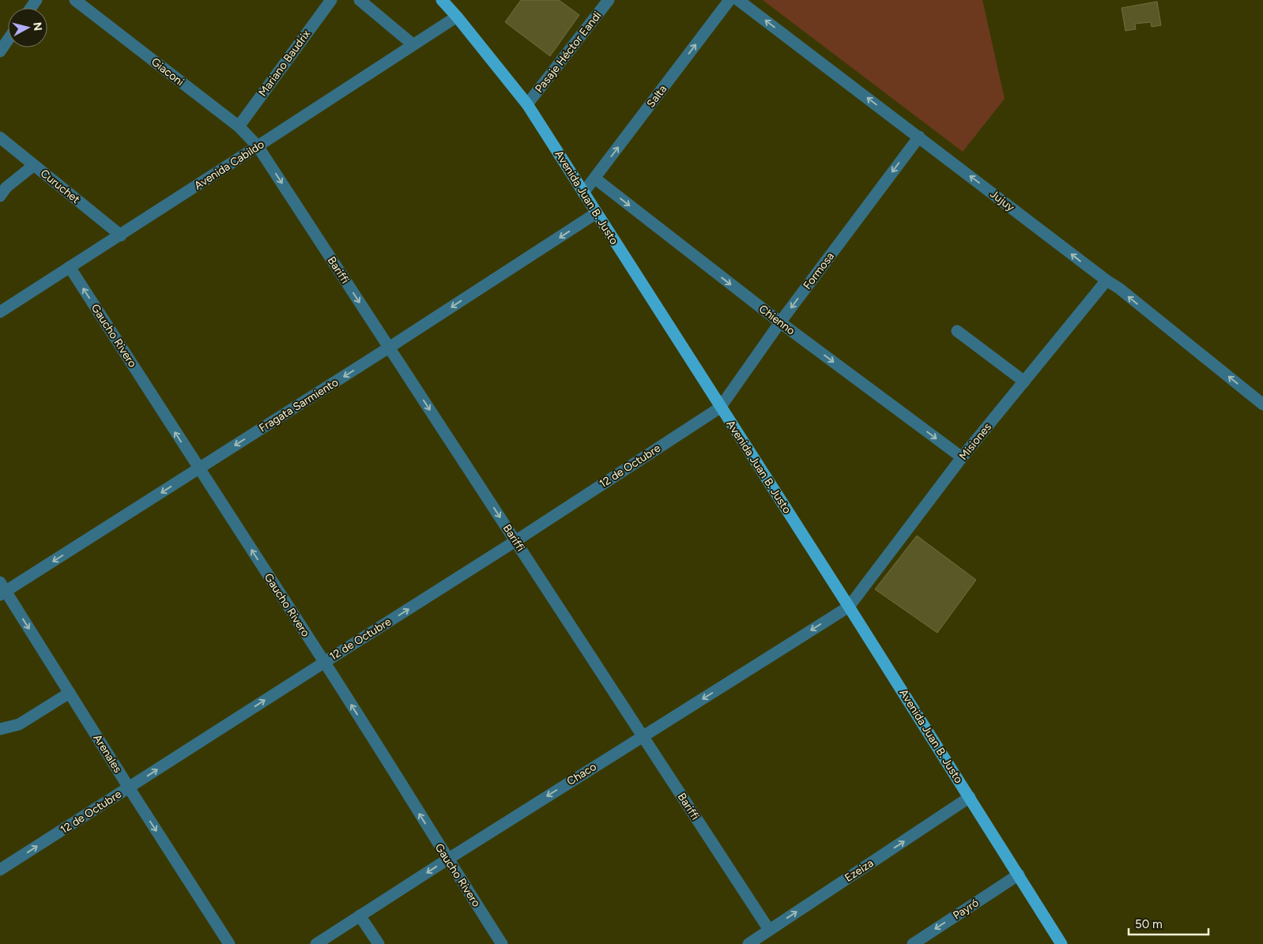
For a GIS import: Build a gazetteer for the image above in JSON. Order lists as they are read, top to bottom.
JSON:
{
  "streets": {
    "main road": ["Avenida Juan B. Justo"],
    "street": [
      "Pasaje Héctor Eandi",
      "Mariano Baudrix",
      "Giaconi",
      "Salta",
      "Avenida Cabildo",
      "Curuchet",
      "Jujuy",
      "Bariffi",
      "Formosa",
      "Chienno",
      "Gaucho Rivero",
      "Fragata Sarmiento",
      "Misiones",
      "12 de Octubre",
      "Arenales",
      "Chaco",
      "Ezeiza",
      "Payró"
    ]
  },
  "crossings": [
    ["Pasaje Héctor Eandi", "Avenida Juan B. Justo"],
    ["Mariano Baudrix", "Giaconi"],
    ["Giaconi", "Avenida Cabildo"],
    ["Giaconi", "Bariffi"],
    ["Salta", "Avenida Juan B. Justo"],
    ["Salta", "Chienno"],
    ["Avenida Cabildo", "Curuchet"],
    ["Avenida Cabildo", "Avenida Juan B. Justo"],
    ["Avenida Cabildo", "Bariffi"],
    ["Avenida Cabildo", "Gaucho Rivero"],
    ["Avenida Juan B. Justo", "Formosa"],
    ["Avenida Juan B. Justo", "Fragata Sarmiento"],
    ["Avenida Juan B. Justo", "Misiones"],
    ["Avenida Juan B. Justo", "12 de Octubre"],
    ["Avenida Juan B. Justo", "Chaco"],
    ["Avenida Juan B. Justo", "Ezeiza"],
    ["Avenida Juan B. Justo", "Payró"],
    ["Jujuy", "Formosa"],
    ["Jujuy", "Misiones"],
    ["Bariffi", "Fragata Sarmiento"],
    ["Bariffi", "12 de Octubre"],
    ["Bariffi", "Chaco"],
    ["Bariffi", "Ezeiza"],
    ["Formosa", "Chienno"],
    ["Formosa", "12 de Octubre"],
    ["Chienno", "Misiones"],
    ["Gaucho Rivero", "Fragata Sarmiento"],
    ["Gaucho Rivero", "12 de Octubre"],
    ["Gaucho Rivero", "Chaco"],
    ["Fragata Sarmiento", "Arenales"],
    ["Misiones", "Chaco"],
    ["12 de Octubre", "Arenales"]
  ],
  "one_way": [
    "Salta",
    "Jujuy",
    "Bariffi",
    "Formosa",
    "Chienno",
    "Gaucho Rivero",
    "Fragata Sarmiento",
    "12 de Octubre",
    "Arenales",
    "Chaco",
    "Ezeiza",
    "Payró"
  ],
  "scale_bar": "50 m",
  "north": "right"
}
